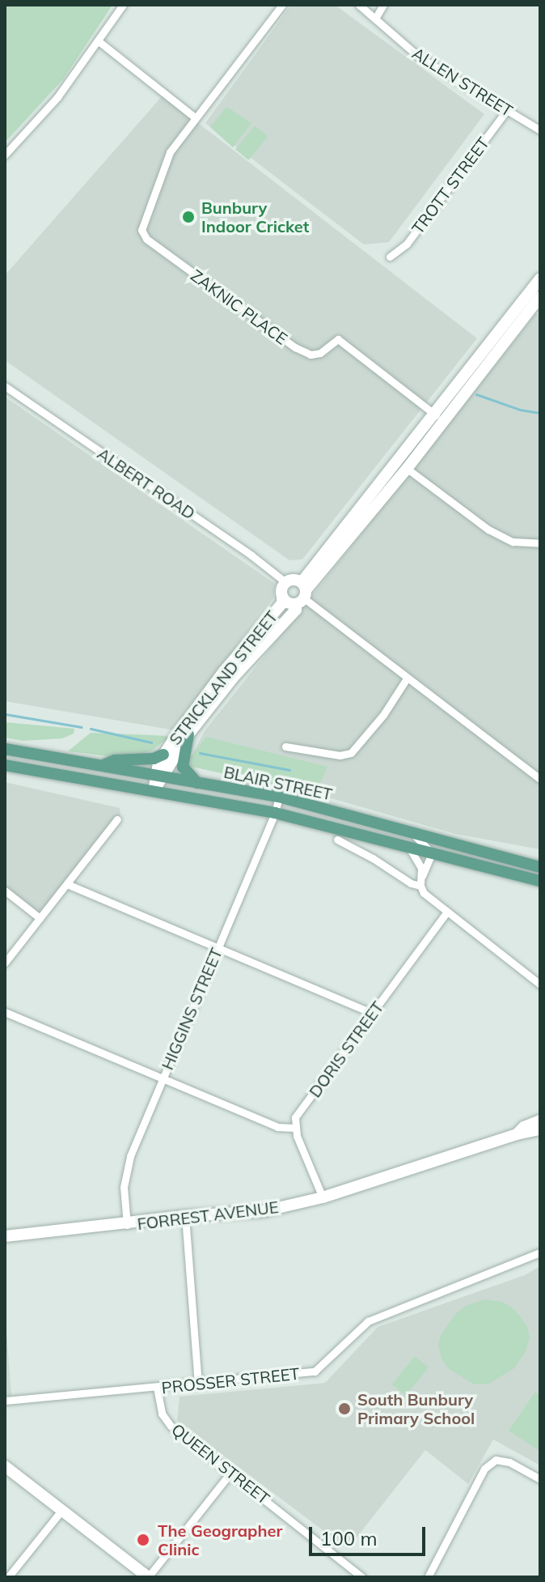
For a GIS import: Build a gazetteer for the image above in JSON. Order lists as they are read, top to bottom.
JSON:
{
  "streets": {
    "main road": ["BLAIR STREET"],
    "street": [
      "ALLEN STREET",
      "TROTT STREET",
      "ZAKNIC PLACE",
      "ALBERT ROAD",
      "STRICKLAND STREET",
      "HIGGINS STREET",
      "DORIS STREET",
      "FORREST AVENUE",
      "PROSSER STREET",
      "QUEEN STREET"
    ]
  },
  "crossings": [
    ["ALLEN STREET", "TROTT STREET"],
    ["ZAKNIC PLACE", "STRICKLAND STREET"],
    ["STRICKLAND STREET", "BLAIR STREET"],
    ["BLAIR STREET", "HIGGINS STREET"],
    ["HIGGINS STREET", "FORREST AVENUE"],
    ["PROSSER STREET", "QUEEN STREET"]
  ],
  "places": ["Bunbury Indoor Cricket", "South Bunbury Primary School", "The Geographer Clinic"],
  "scale_bar": "100 m"
}
